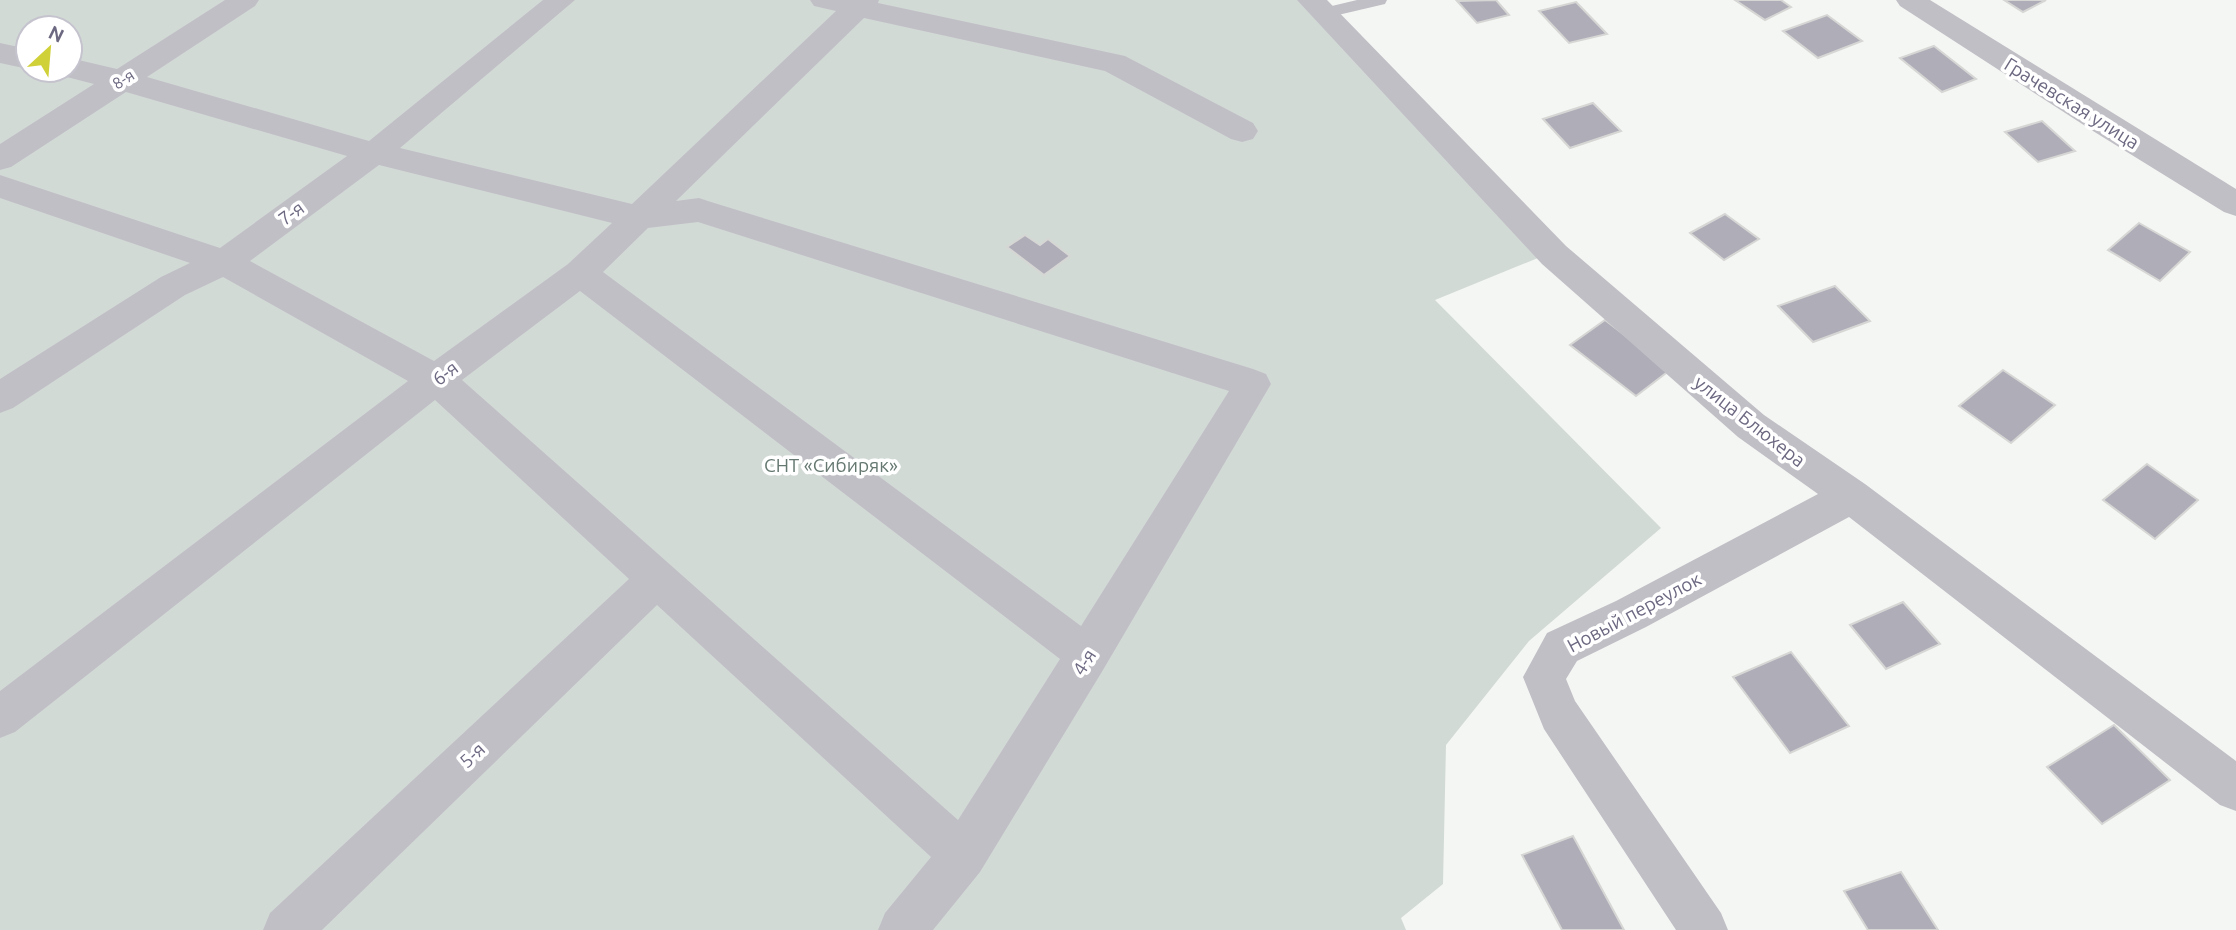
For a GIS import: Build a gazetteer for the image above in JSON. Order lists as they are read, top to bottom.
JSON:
{
  "streets": {
    "street": [
      "8-я",
      "Грачевская улица",
      "7-я",
      "6-я",
      "улица Блюхера",
      "Новый переулок",
      "4-я",
      "5-я"
    ]
  },
  "crossings": [
    ["6-я", "4-я"],
    ["улица Блюхера", "Новый переулок"]
  ],
  "parks": ["СНТ «Сибиряк»"],
  "north": "top right"
}
